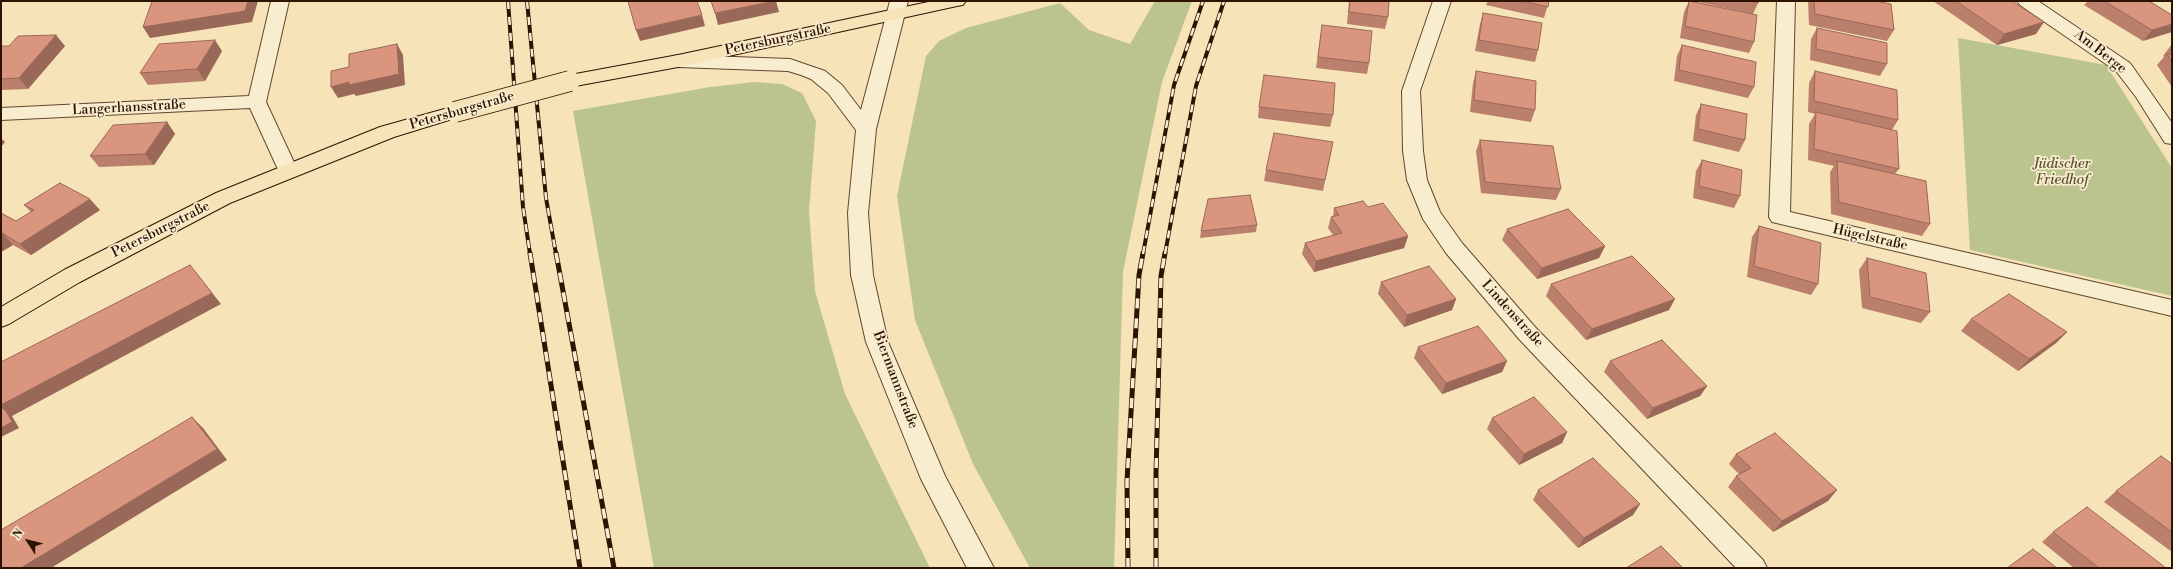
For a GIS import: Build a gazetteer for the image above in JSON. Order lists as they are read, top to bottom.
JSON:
{
  "streets": {
    "main road": ["Petersburgstraße"],
    "street": [
      "Am Berge",
      "Langerhansstraße",
      "Hügelstraße",
      "Lindenstraße",
      "Biermannstraße"
    ]
  },
  "crossings": [
    ["Petersburgstraße", "Biermannstraße"]
  ],
  "parks": ["Jüdischer Friedhof"],
  "north": "top left"
}
